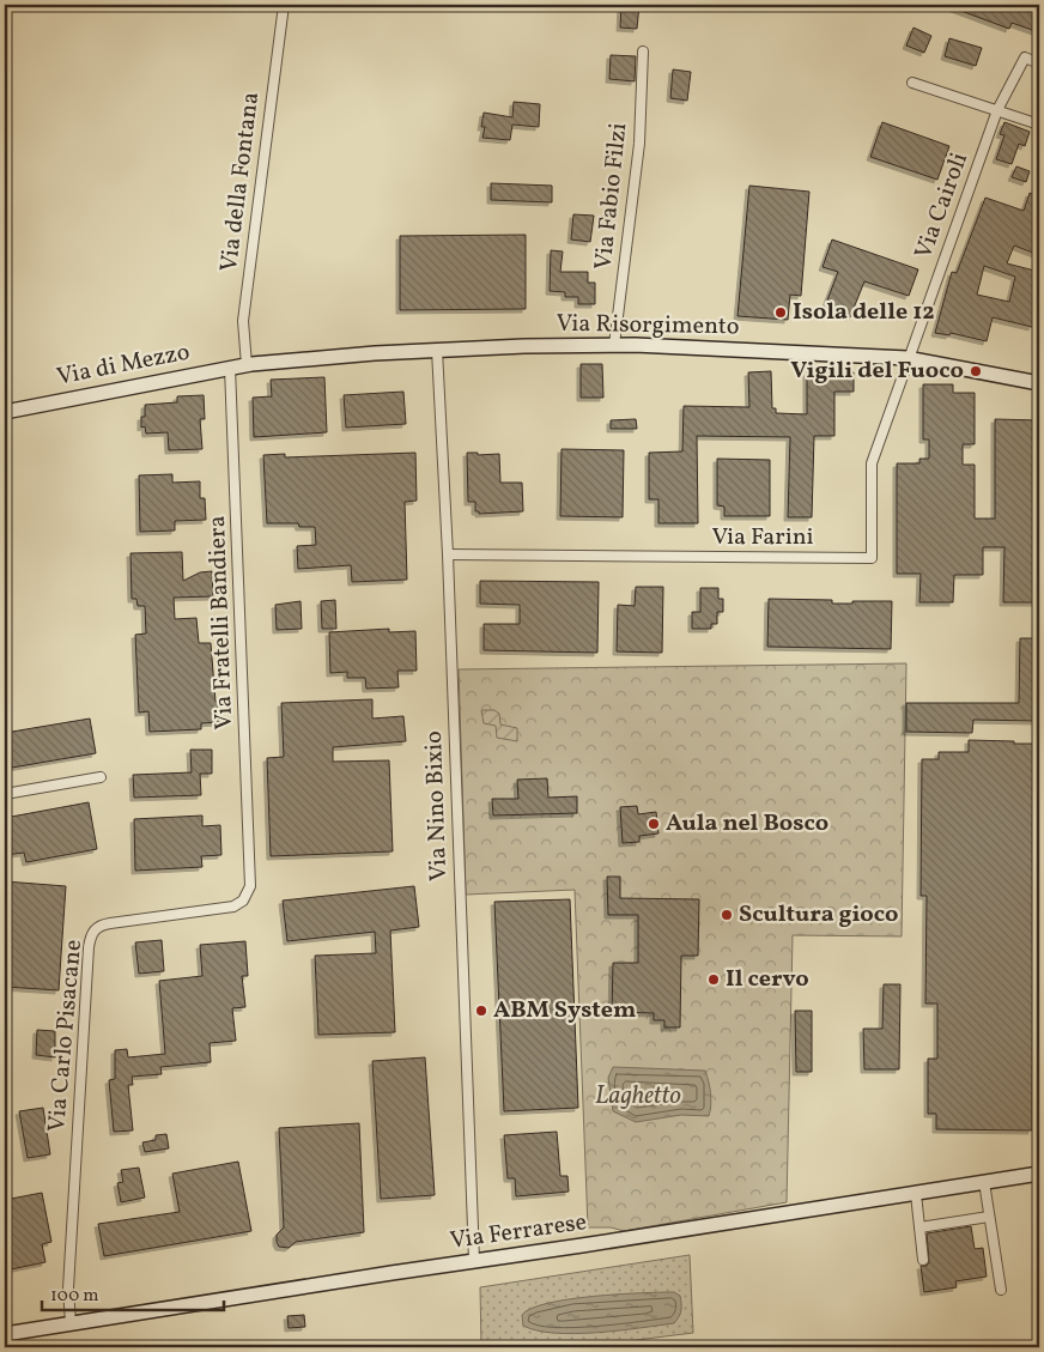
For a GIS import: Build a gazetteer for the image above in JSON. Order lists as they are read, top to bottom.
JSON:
{
  "streets": {
    "main road": ["Via Risorgimento", "Via di Mezzo", "Via Ferrarese"],
    "street": [
      "Via della Fontana",
      "Via Fabio Filzi",
      "Via Cairoli",
      "Via Farini",
      "Via Fratelli Bandiera",
      "Via Nino Bixio",
      "Via Carlo Pisacane"
    ]
  },
  "crossings": [
    ["Via della Fontana", "Via Risorgimento"],
    ["Via della Fontana", "Via di Mezzo"],
    ["Via Fabio Filzi", "Via Risorgimento"],
    ["Via Cairoli", "Via Risorgimento"],
    ["Via Cairoli", "Via Farini"],
    ["Via Risorgimento", "Via di Mezzo"],
    ["Via Risorgimento", "Via Farini"],
    ["Via Risorgimento", "Via Nino Bixio"],
    ["Via di Mezzo", "Via Fratelli Bandiera"],
    ["Via Farini", "Via Nino Bixio"],
    ["Via Fratelli Bandiera", "Via Carlo Pisacane"],
    ["Via Nino Bixio", "Via Ferrarese"],
    ["Via Carlo Pisacane", "Via Ferrarese"]
  ],
  "water": ["Laghetto"],
  "places": [
    "Isola delle 12",
    "Vigili del Fuoco",
    "Aula nel Bosco",
    "Scultura gioco",
    "Il cervo",
    "ABM System"
  ],
  "scale_bar": "100 m"
}
